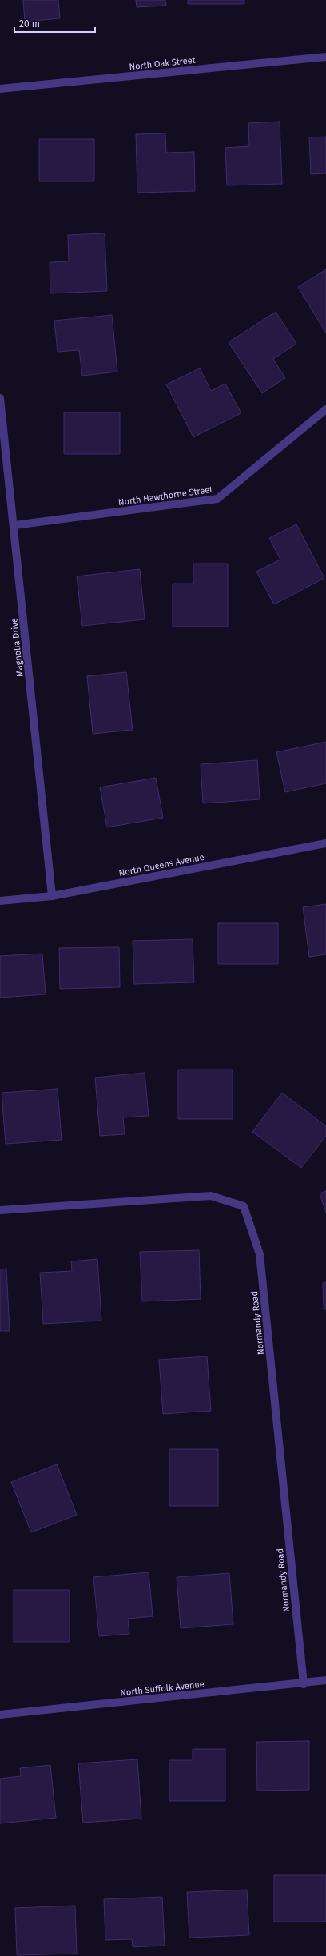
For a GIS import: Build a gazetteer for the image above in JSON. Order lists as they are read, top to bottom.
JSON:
{
  "streets": {
    "street": [
      "North Oak Street",
      "North Hawthorne Street",
      "Magnolia Drive",
      "North Queens Avenue",
      "Normandy Road",
      "North Suffolk Avenue"
    ]
  },
  "crossings": [
    ["North Hawthorne Street", "Magnolia Drive"],
    ["Magnolia Drive", "North Queens Avenue"],
    ["Normandy Road", "North Suffolk Avenue"]
  ],
  "scale_bar": "20 m"
}
